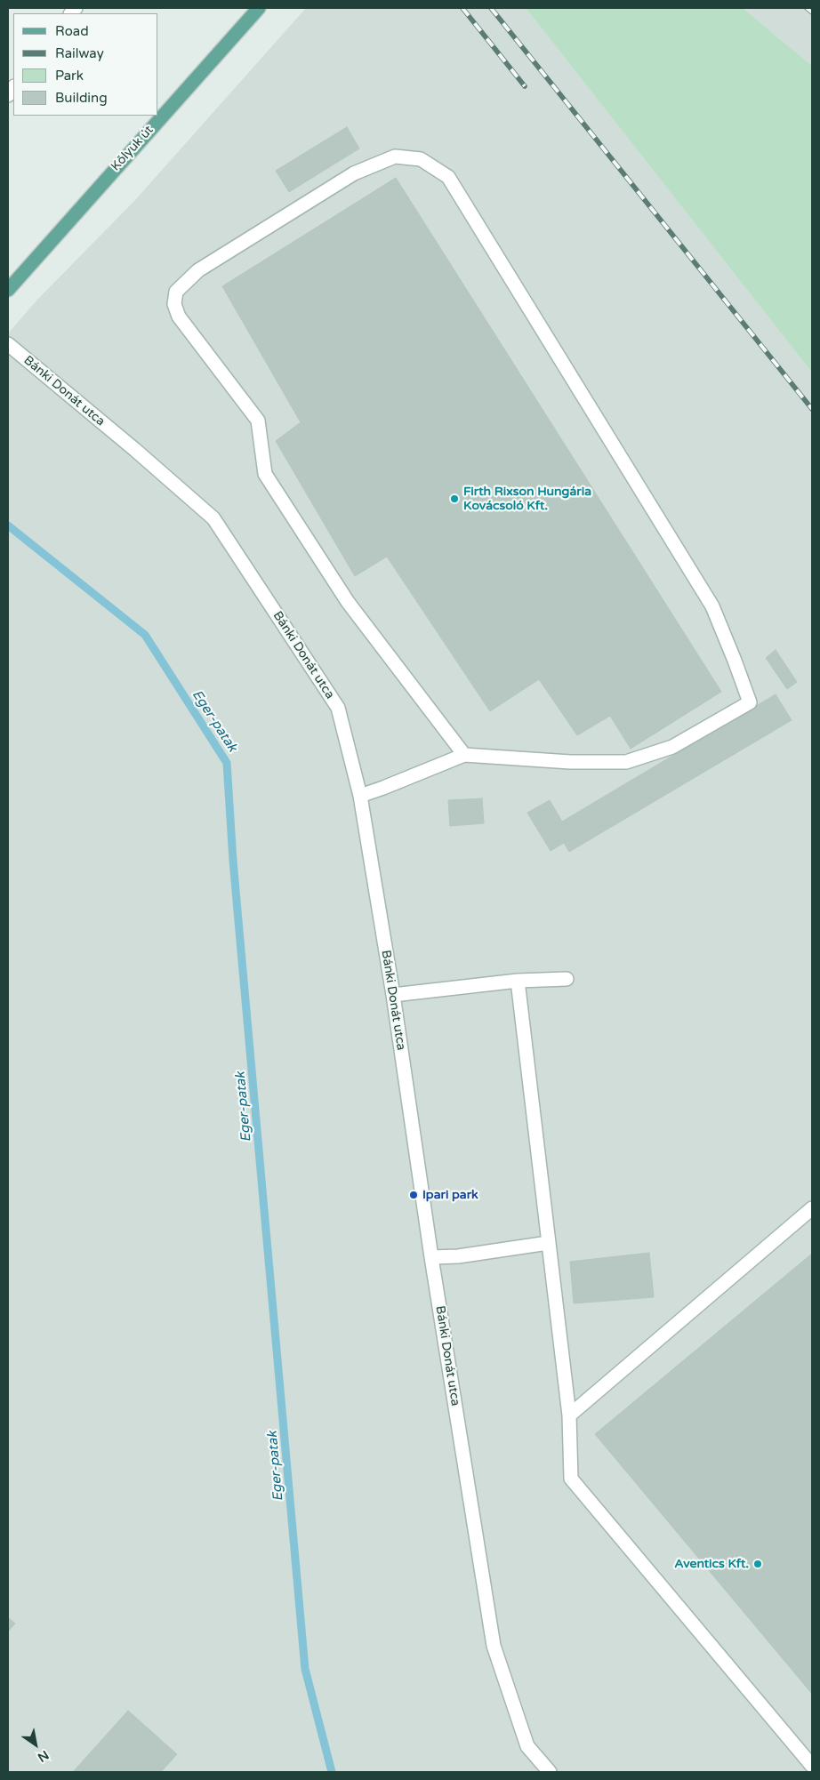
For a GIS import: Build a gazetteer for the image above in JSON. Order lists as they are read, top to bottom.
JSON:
{
  "streets": {
    "main road": ["Kőlyuk út"],
    "street": ["Bánki Donát utca"]
  },
  "water": ["Eger-patak"],
  "places": ["Firth Rixson Hungária Kovácsoló Kft.", "Ipari park", "Aventics Kft."],
  "legend": [
    "Road",
    "Railway",
    "Park",
    "Building"
  ],
  "north": "bottom right"
}
